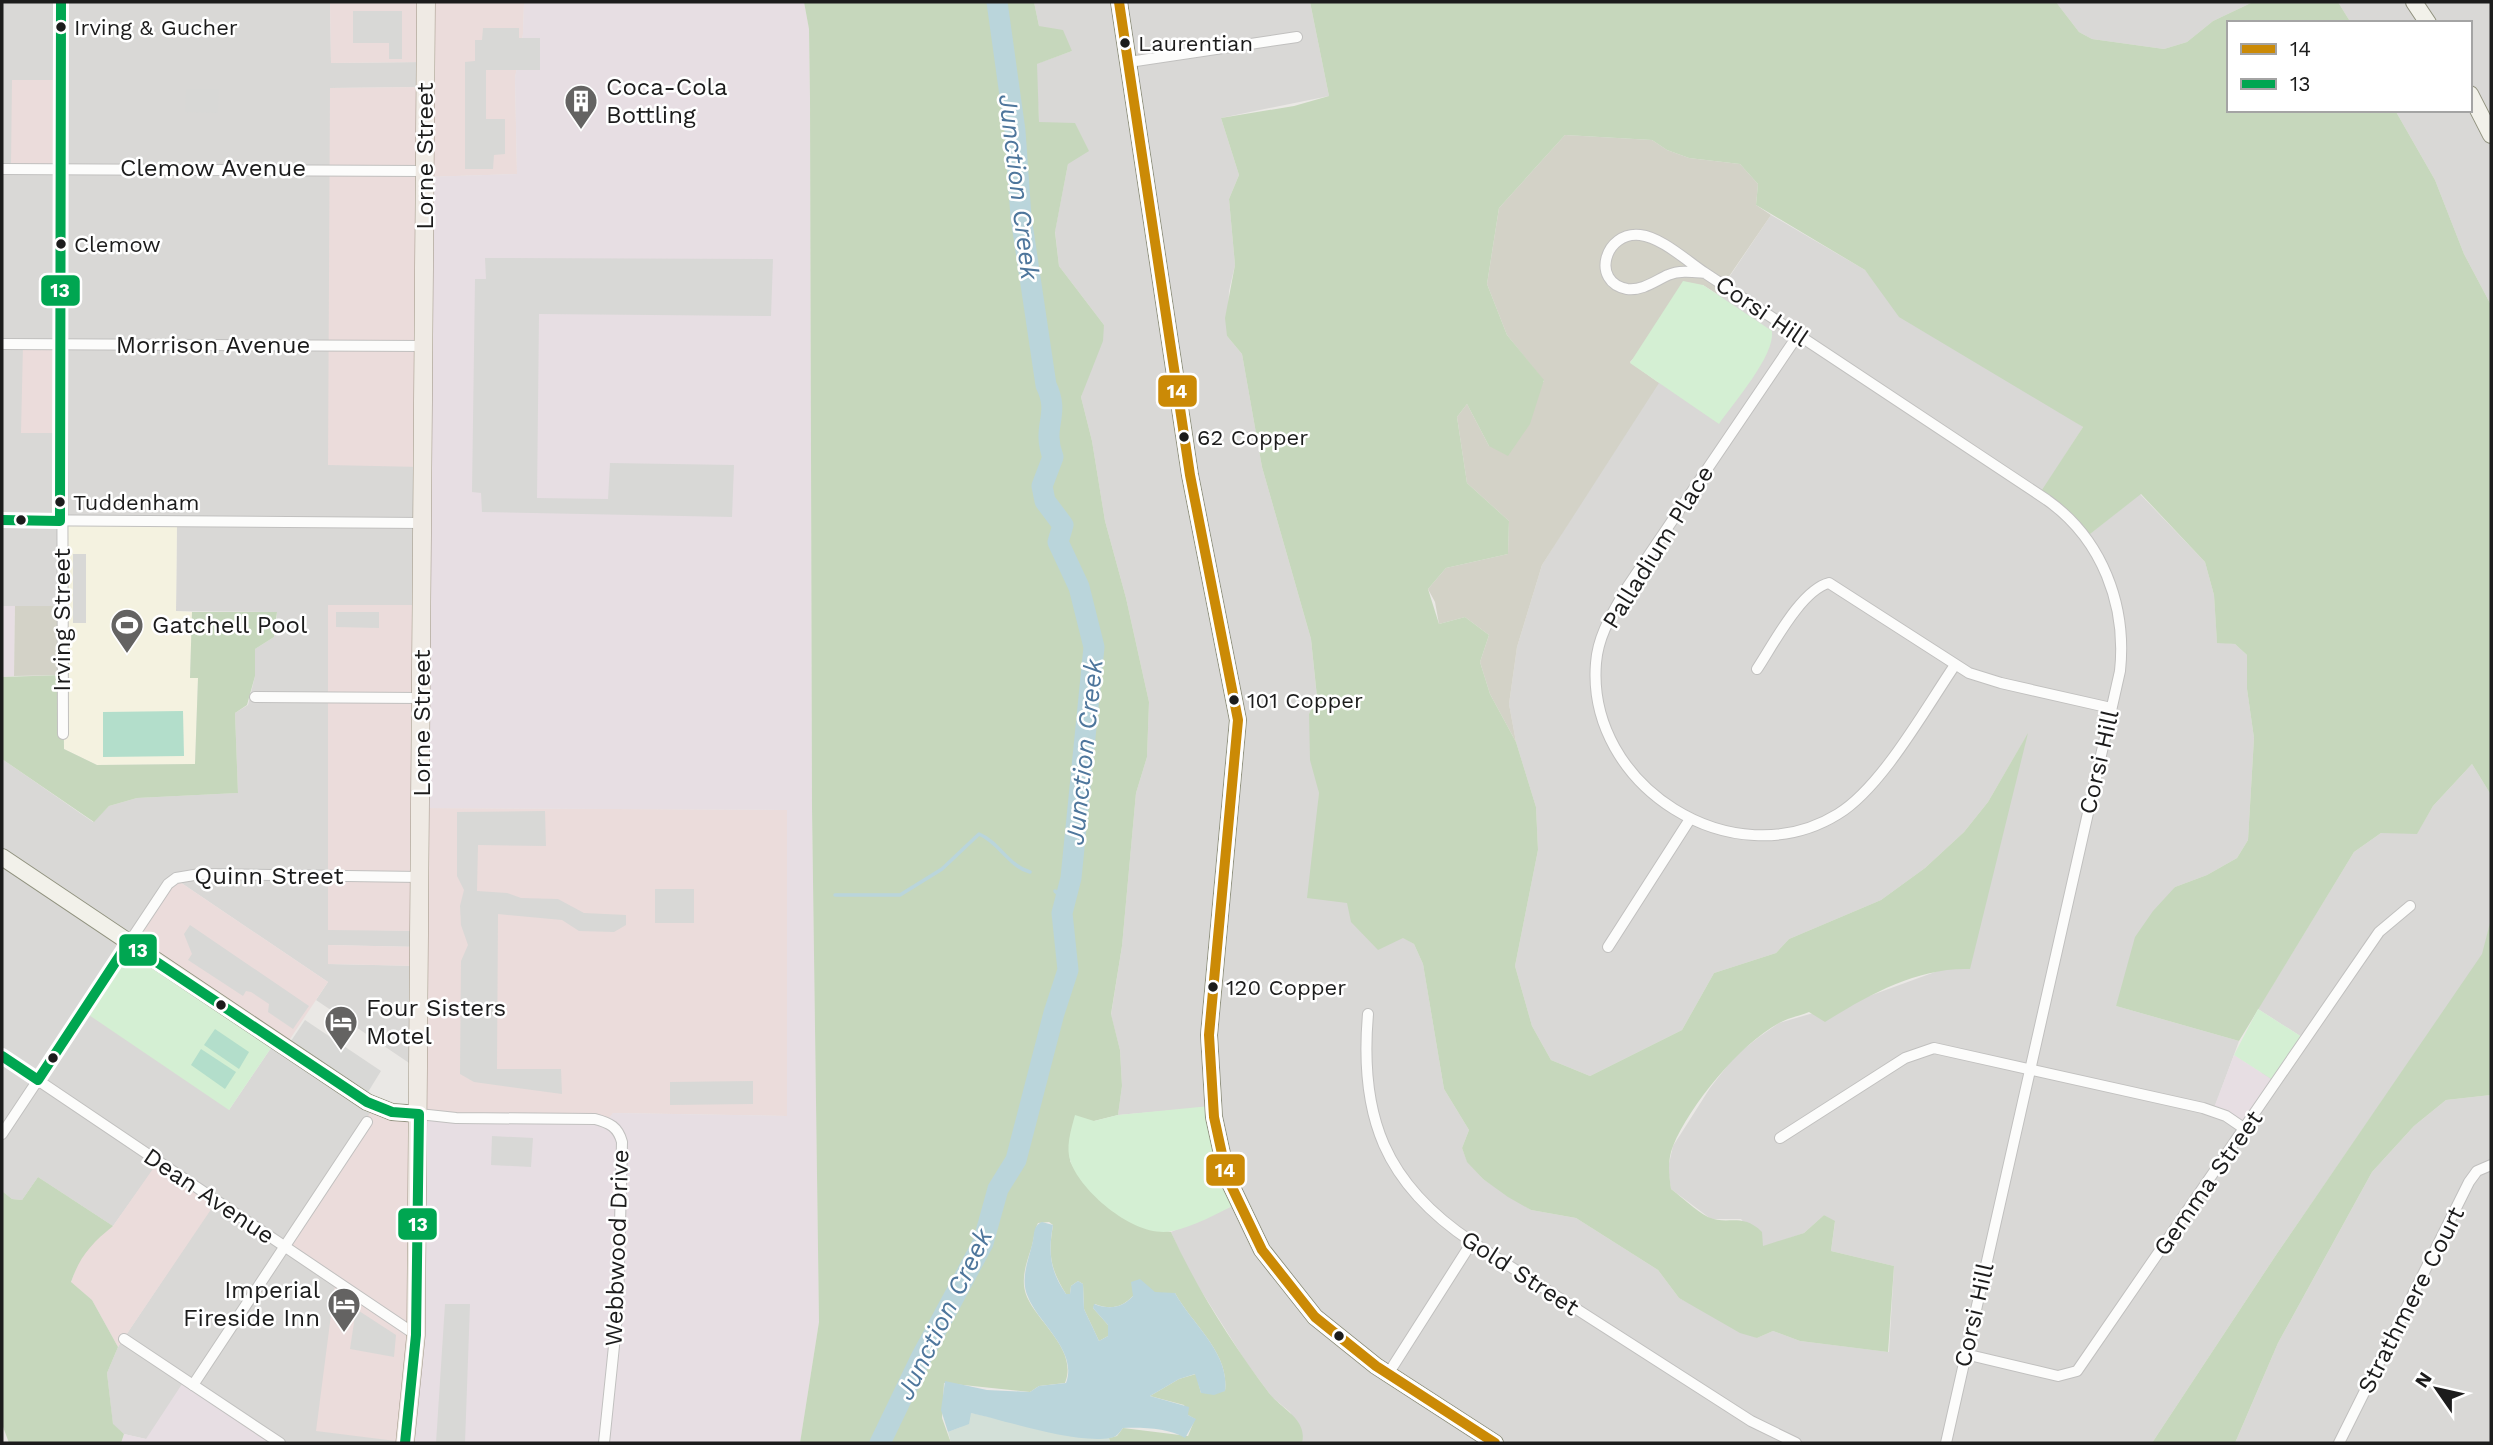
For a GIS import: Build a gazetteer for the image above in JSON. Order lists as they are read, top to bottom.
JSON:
{
  "streets": {
    "main road": ["Lorne Street"],
    "street": [
      "Clemow Avenue",
      "Corsi Hill",
      "Morrison Avenue",
      "Palladium Place",
      "Irving Street",
      "Quinn Street",
      "Gemma Street",
      "Dean Avenue",
      "Webbwood Drive",
      "Gold Street",
      "Strathmere Court"
    ]
  },
  "crossings": [
    ["Lorne Street", "Clemow Avenue"],
    ["Lorne Street", "Morrison Avenue"],
    ["Lorne Street", "Quinn Street"],
    ["Lorne Street", "Dean Avenue"],
    ["Lorne Street", "Webbwood Drive"],
    ["Clemow Avenue", "Irving Street"],
    ["Corsi Hill", "Palladium Place"],
    ["Corsi Hill", "Gemma Street"],
    ["Morrison Avenue", "Irving Street"],
    ["Quinn Street", "Dean Avenue"]
  ],
  "water": ["Junction Creek"],
  "places": {
    "other": [
      "Irving & Gucher",
      "Laurentian",
      "Clemow",
      "62 Copper",
      "Tuddenham",
      "101 Copper",
      "120 Copper"
    ],
    "building": ["Coca-Cola Bottling"],
    "sports": ["Gatchell Pool"],
    "hotel": ["Four Sisters Motel", "Imperial Fireside Inn"]
  },
  "lines": ["transit line 14", "transit line 13"],
  "legend": ["14", "13"],
  "north": "top left"
}
